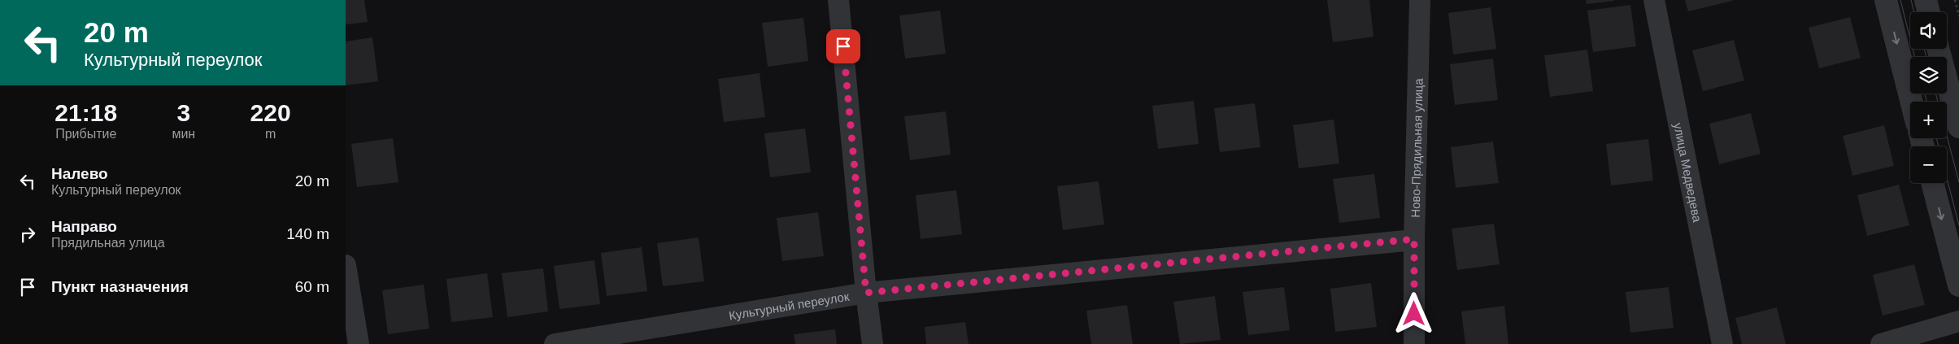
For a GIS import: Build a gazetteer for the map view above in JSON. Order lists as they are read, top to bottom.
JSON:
{
  "streets": {
    "street": ["Ново-Прядильная улица", "улица Медведева", "Культурный переулок"]
  },
  "crossings": [
    ["Ново-Прядильная улица", "Культурный переулок"]
  ],
  "page": {
    "turn": ["20 m", "Культурный переулок"],
    "map_buttons": ["+", "−"],
    "eta": [
      "21:18",
      "Прибытие",
      "3",
      "мин",
      "220",
      "m"
    ],
    "list": [
      {
        "name": "Налево",
        "note": "Культурный переулок",
        "value": "20 m"
      },
      {
        "name": "Направо",
        "note": "Прядильная улица",
        "value": "140 m"
      },
      {
        "name": "Пункт назначения",
        "value": "60 m"
      }
    ]
  }
}
